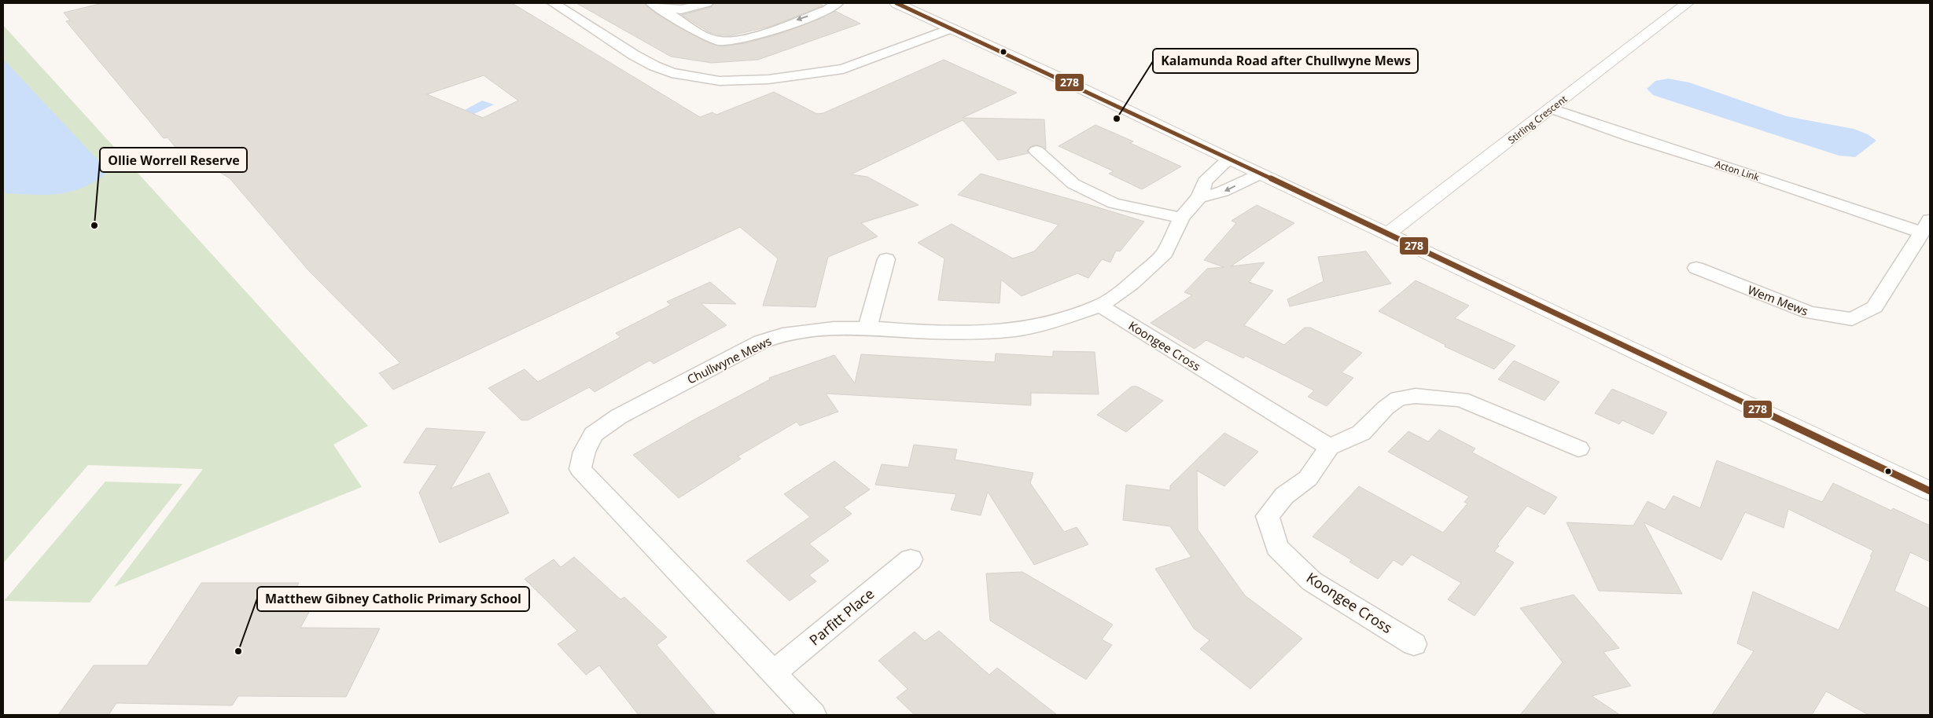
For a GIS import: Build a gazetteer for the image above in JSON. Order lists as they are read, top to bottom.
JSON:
{
  "streets": {
    "main road": ["Stirling Crescent"],
    "street": [
      "Acton Link",
      "Wem Mews",
      "Koongee Cross",
      "Chullwyne Mews",
      "Parfitt Place"
    ]
  },
  "crossings": [
    ["Stirling Crescent", "Acton Link"],
    ["Acton Link", "Wem Mews"],
    ["Koongee Cross", "Chullwyne Mews"],
    ["Chullwyne Mews", "Parfitt Place"]
  ],
  "places": ["Kalamunda Road after Chullwyne Mews", "Ollie Worrell Reserve", "Matthew Gibney Catholic Primary School"],
  "lines": ["transit line 278"]
}
